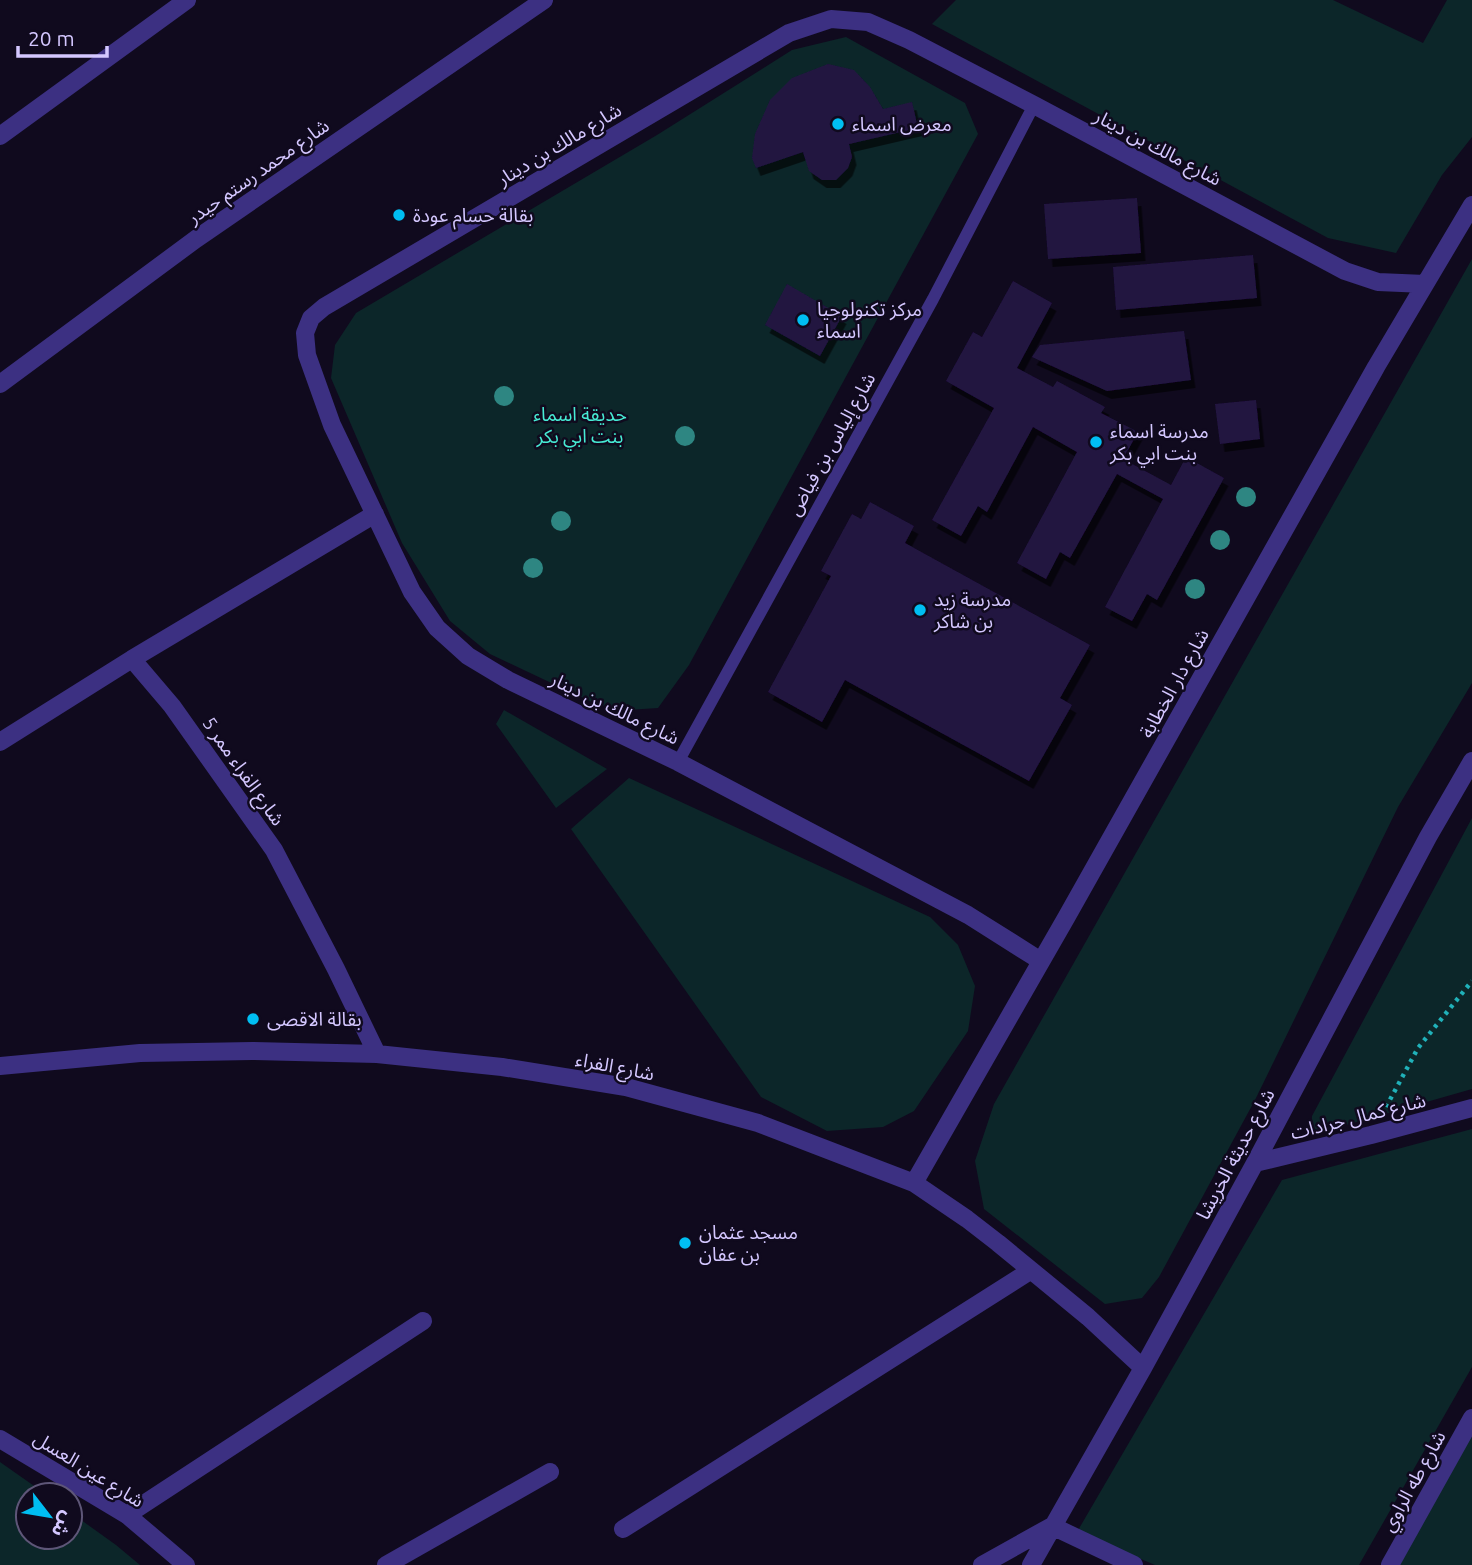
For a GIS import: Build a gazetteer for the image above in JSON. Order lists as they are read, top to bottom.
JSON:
{
  "streets": {
    "street": [
      "شارع مالك بن دينار",
      "شارع محمد رستم حيدر",
      "شارع دار الخطابة",
      "شارع الفراء ممر 5",
      "شارع الفراء",
      "شارع كمال جرادات",
      "شارع حديثة الخريشا",
      "شارع عين العسل",
      "شارع طه الراوي"
    ],
    "lane": ["شارع إلياس بن فياض"]
  },
  "crossings": [
    ["شارع مالك بن دينار", "شارع إلياس بن فياض"],
    ["شارع مالك بن دينار", "شارع دار الخطابة"],
    ["شارع دار الخطابة", "شارع الفراء"],
    ["شارع الفراء ممر 5", "شارع الفراء"],
    ["شارع الفراء", "شارع حديثة الخريشا"],
    ["شارع كمال جرادات", "شارع حديثة الخريشا"]
  ],
  "parks": ["حديقة اسماء بنت ابي بكر"],
  "places": [
    "معرض اسماء",
    "بقالة حسام عودة",
    "مركز تكنولوجيا اسماء",
    "مدرسة اسماء بنت ابي بكر",
    "مدرسة زيد بن شاكر",
    "بقالة الاقصى",
    "مسجد عثمان بن عفان"
  ],
  "scale_bar": "20 m",
  "north": "bottom right"
}
